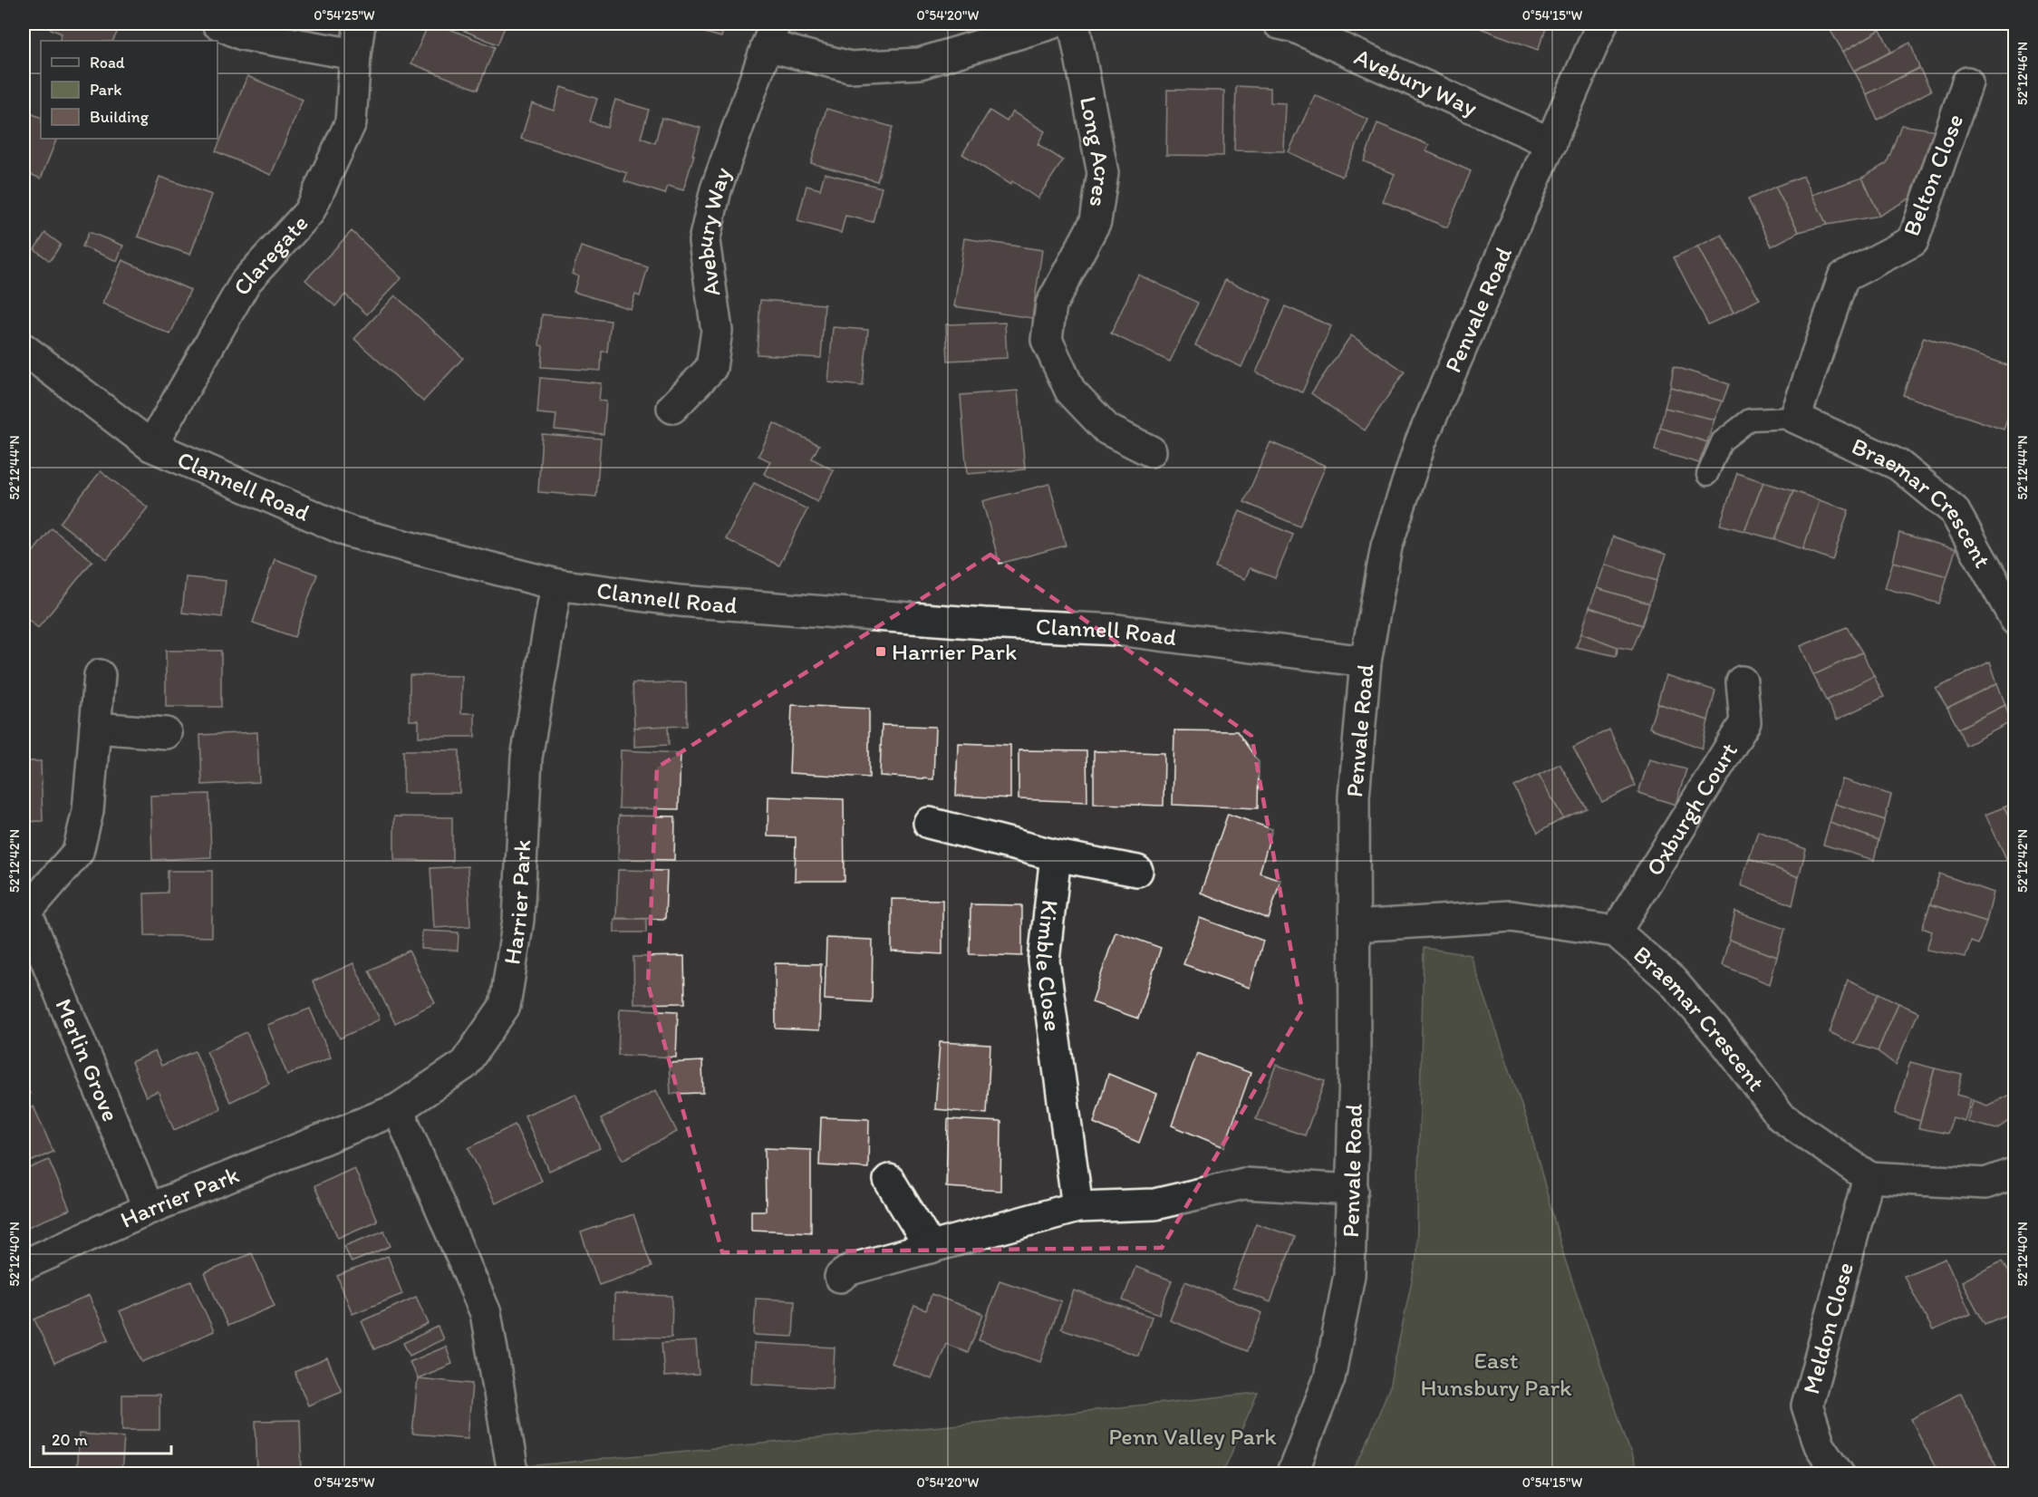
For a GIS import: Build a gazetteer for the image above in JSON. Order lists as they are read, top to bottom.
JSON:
{
  "streets": {
    "street": [
      "Avebury Way",
      "Long Acres",
      "Belton Close",
      "Claregate",
      "Penvale Road",
      "Clannell Road",
      "Braemar Crescent",
      "Oxburgh Court",
      "Harrier Park",
      "Kimble Close",
      "Merlin Grove",
      "Meldon Close"
    ]
  },
  "crossings": [
    ["Avebury Way", "Penvale Road"],
    ["Belton Close", "Braemar Crescent"],
    ["Claregate", "Clannell Road"],
    ["Penvale Road", "Clannell Road"],
    ["Penvale Road", "Braemar Crescent"],
    ["Clannell Road", "Harrier Park"],
    ["Braemar Crescent", "Oxburgh Court"],
    ["Braemar Crescent", "Meldon Close"],
    ["Harrier Park", "Merlin Grove"]
  ],
  "parks": ["East Hunsbury Park", "Penn Valley Park"],
  "places": {
    "transit": ["Harrier Park"]
  },
  "legend": ["Road", "Park", "Building"],
  "scale_bar": "20 m",
  "coordinates": [
    "0°54'25\"W",
    "0°54'20\"W",
    "0°54'15\"W",
    "52°12'46\"N",
    "52°12'44\"N",
    "52°12'42\"N",
    "52°12'40\"N"
  ]
}
